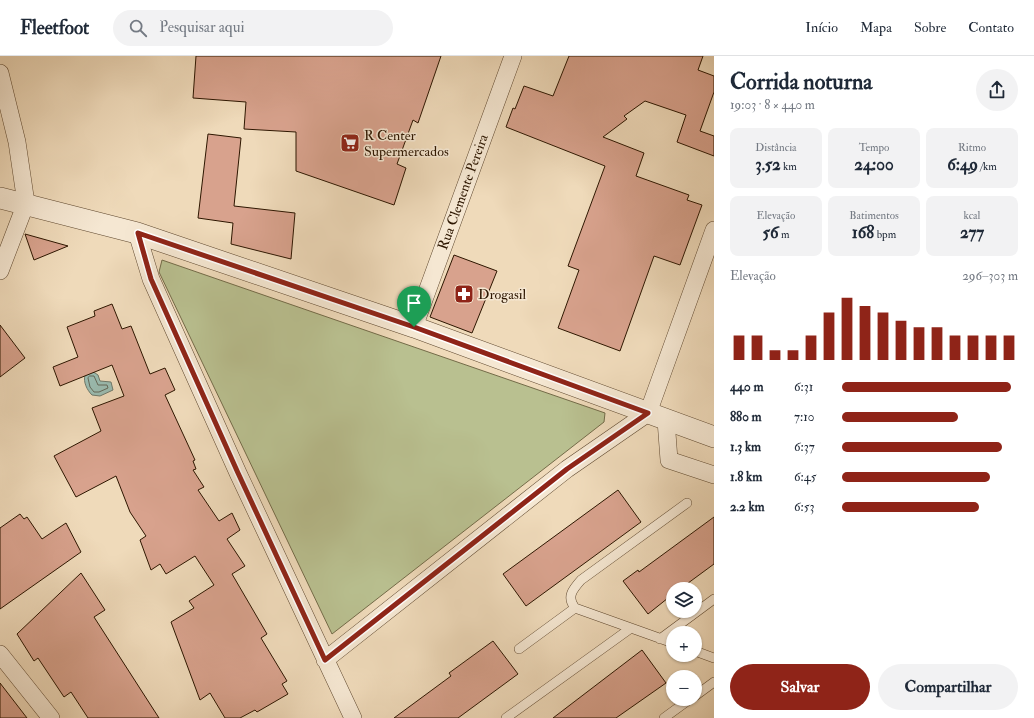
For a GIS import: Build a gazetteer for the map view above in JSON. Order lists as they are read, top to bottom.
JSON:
{
  "streets": {
    "street": ["Rua Clemente Pereira"]
  },
  "places": {
    "supermarket": ["R Center Supermercados"],
    "pharmacy": ["Drogasil"]
  },
  "page": {
    "header": "Fleetfoot",
    "search": "Pesquisar aqui",
    "nav": [
      "Início",
      "Mapa",
      "Sobre",
      "Contato"
    ],
    "heading": ["Corrida noturna", "19:03 · 8 × 440 m"],
    "stats": [
      ["Distância", "3.52 km"],
      ["Tempo", "24:00"],
      ["Ritmo", "6:49 /km"],
      ["Elevação", "56 m"],
      ["Batimentos", "168 bpm"],
      ["kcal", "277"]
    ],
    "chart": ["Elevação", "296–303 m"],
    "list": [
      {
        "name": "440 m",
        "note": "6:31"
      },
      {
        "name": "880 m",
        "note": "7:10"
      },
      {
        "name": "1.3 km",
        "note": "6:37"
      },
      {
        "name": "1.8 km",
        "note": "6:45"
      },
      {
        "name": "2.2 km",
        "note": "6:53"
      }
    ],
    "map_buttons": ["+", "−"],
    "buttons": ["Salvar", "Compartilhar"]
  }
}
